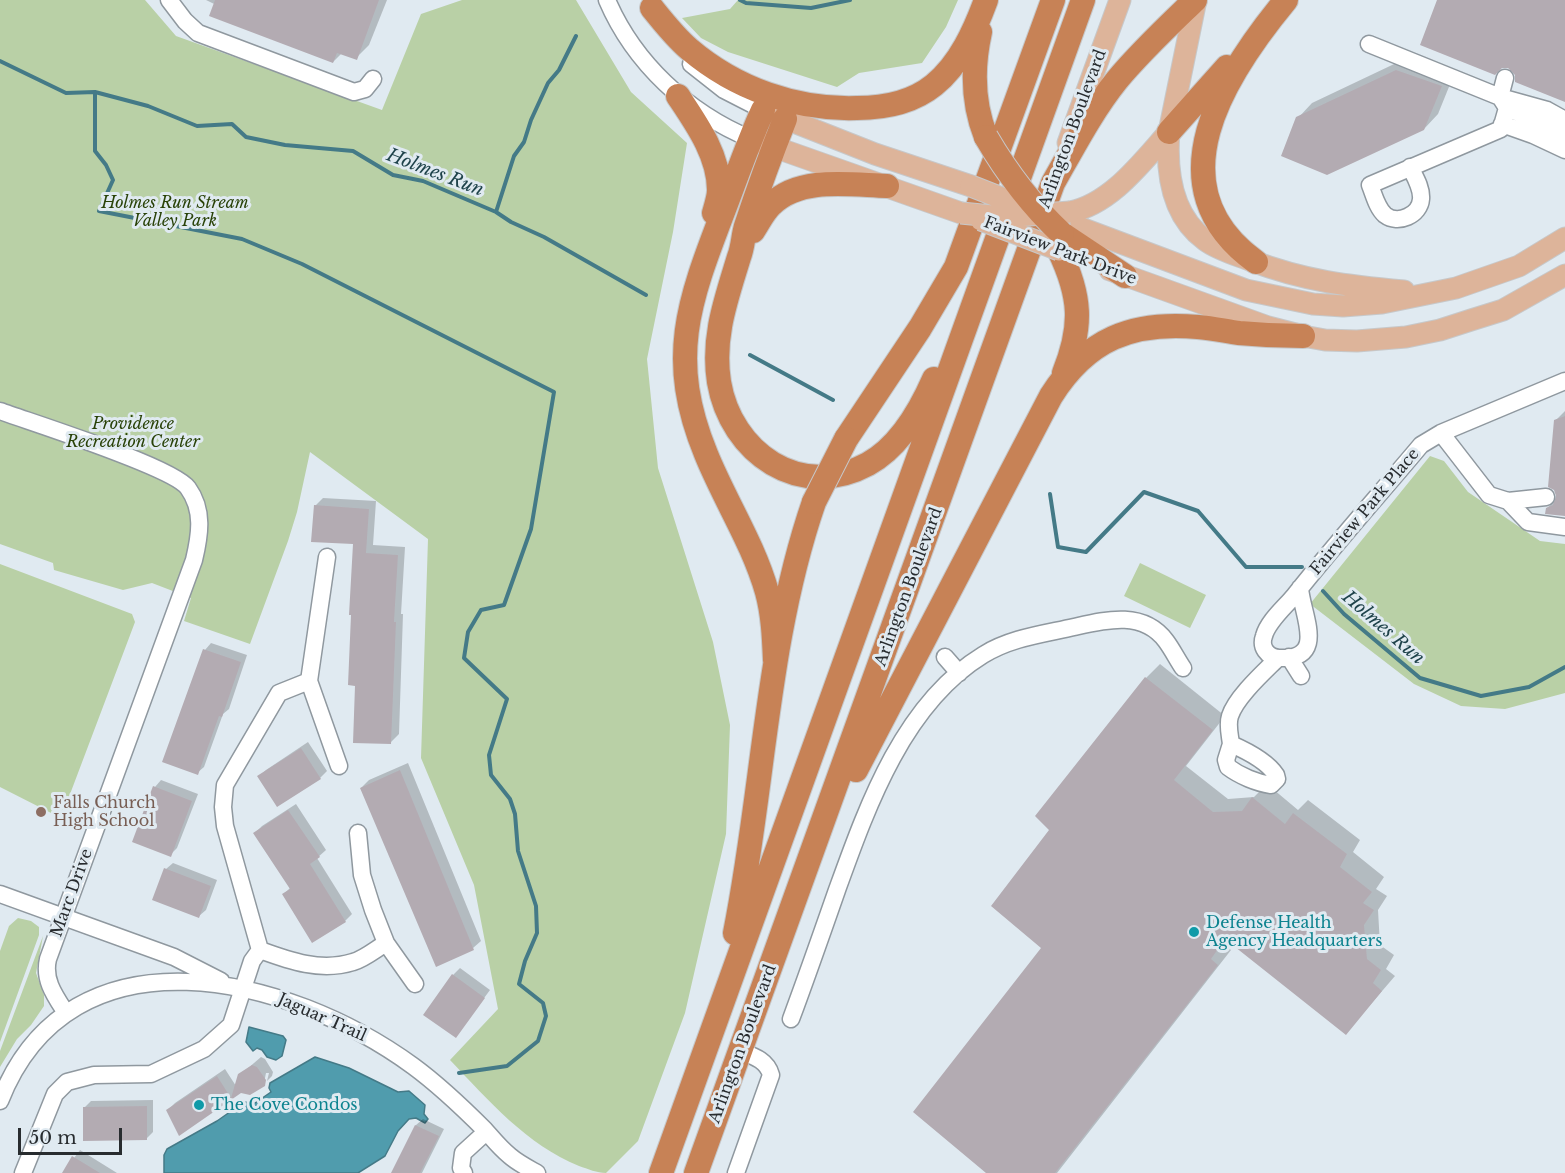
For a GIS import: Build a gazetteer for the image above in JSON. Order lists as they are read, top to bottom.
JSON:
{
  "streets": {
    "highway": ["Arlington Boulevard"],
    "main road": ["Fairview Park Drive"],
    "street": ["Fairview Park Place", "Marc Drive", "Jaguar Trail"]
  },
  "crossings": [
    ["Marc Drive", "Jaguar Trail"]
  ],
  "water": ["Holmes Run"],
  "parks": ["Holmes Run Stream Valley Park", "Providence Recreation Center"],
  "places": ["Falls Church High School", "Defense Health Agency Headquarters", "The Cove Condos"],
  "scale_bar": "50 m"
}
